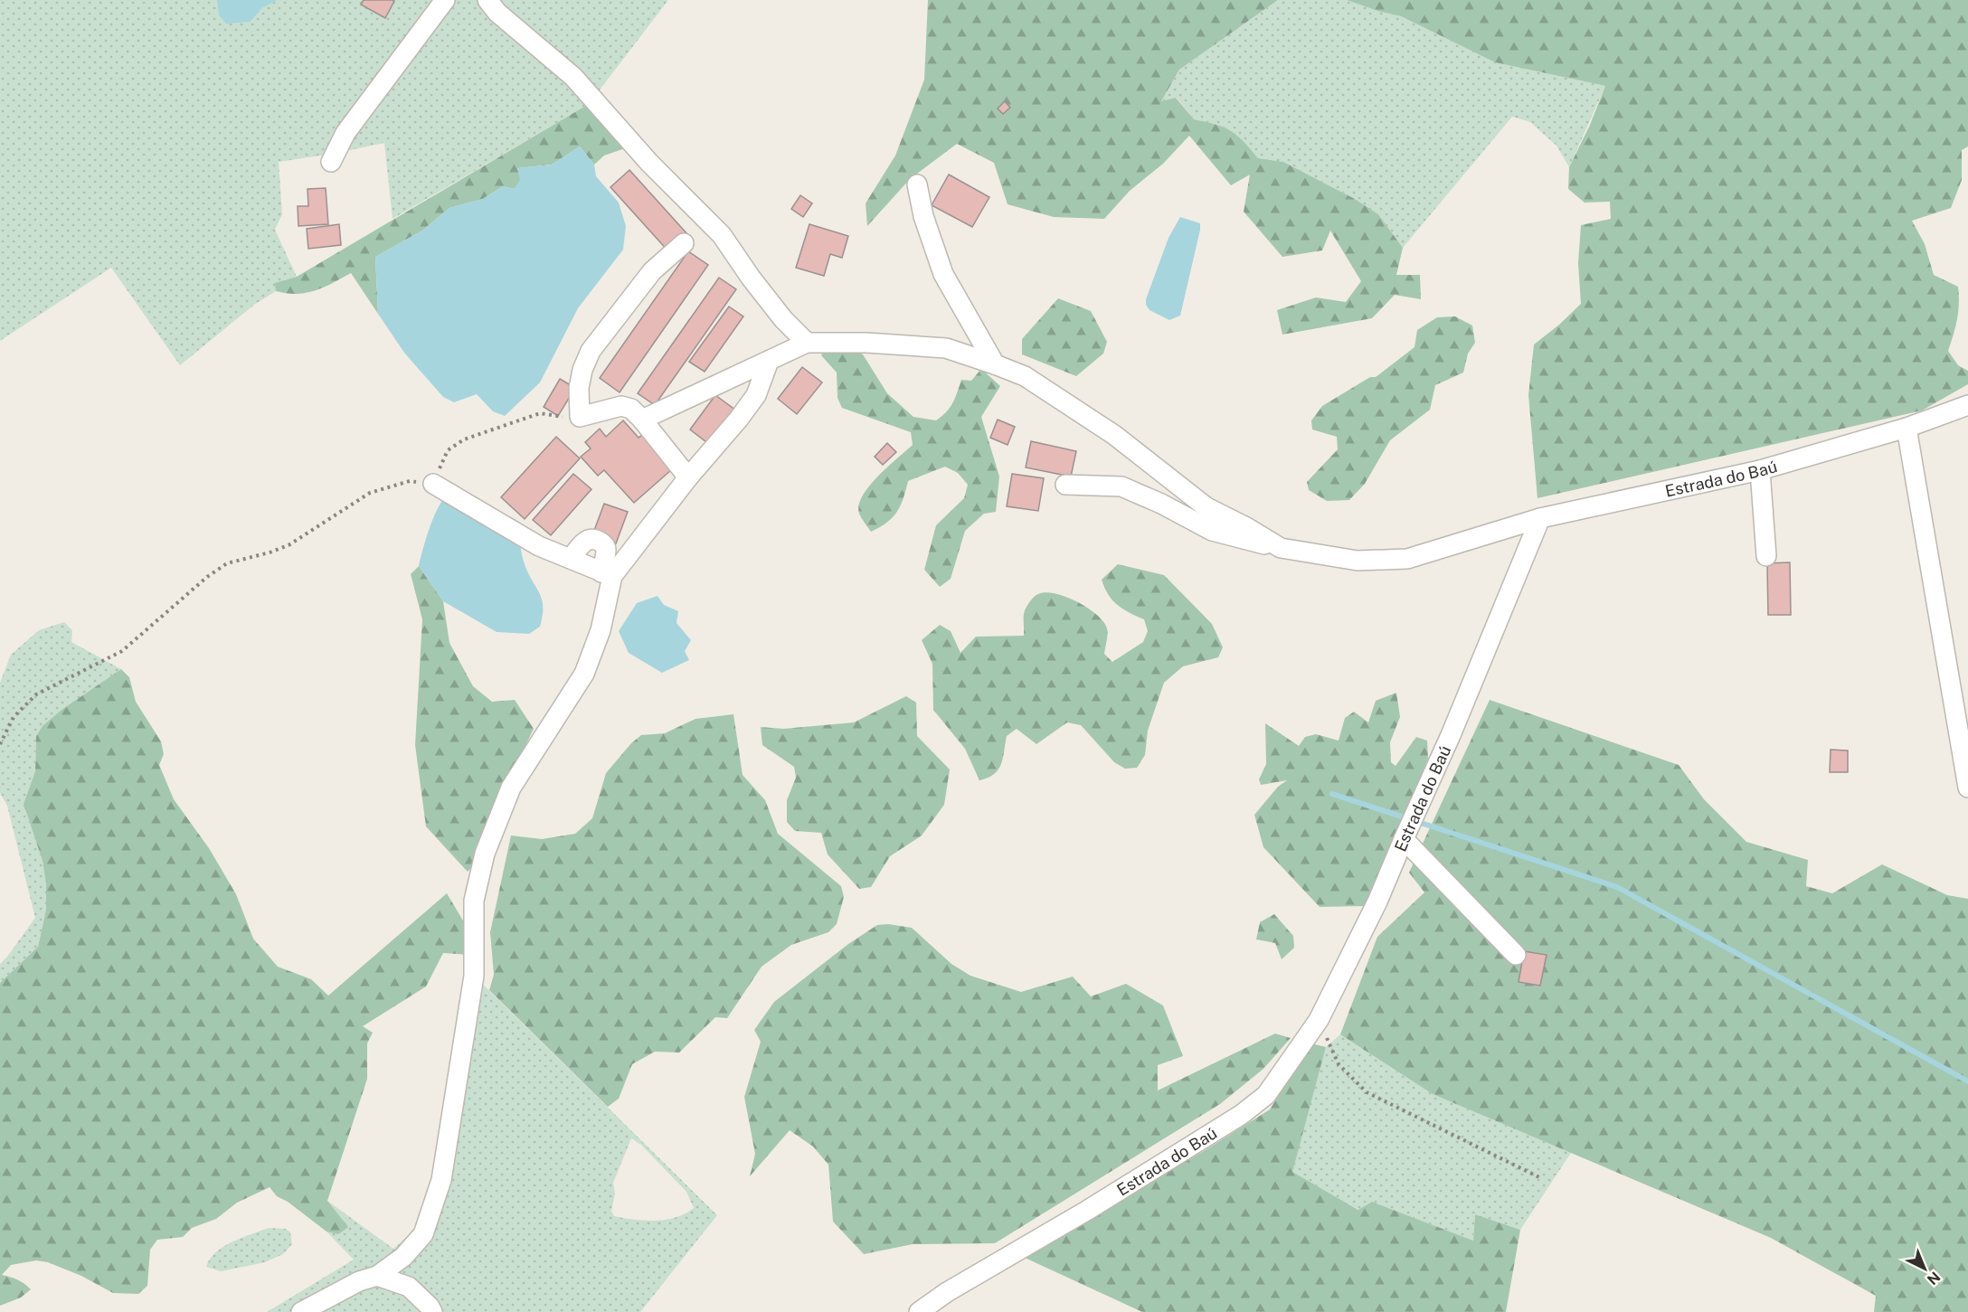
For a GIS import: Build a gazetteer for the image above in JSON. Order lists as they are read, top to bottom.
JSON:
{
  "streets": {
    "street": ["Estrada do Baú"]
  },
  "north": "bottom right"
}
